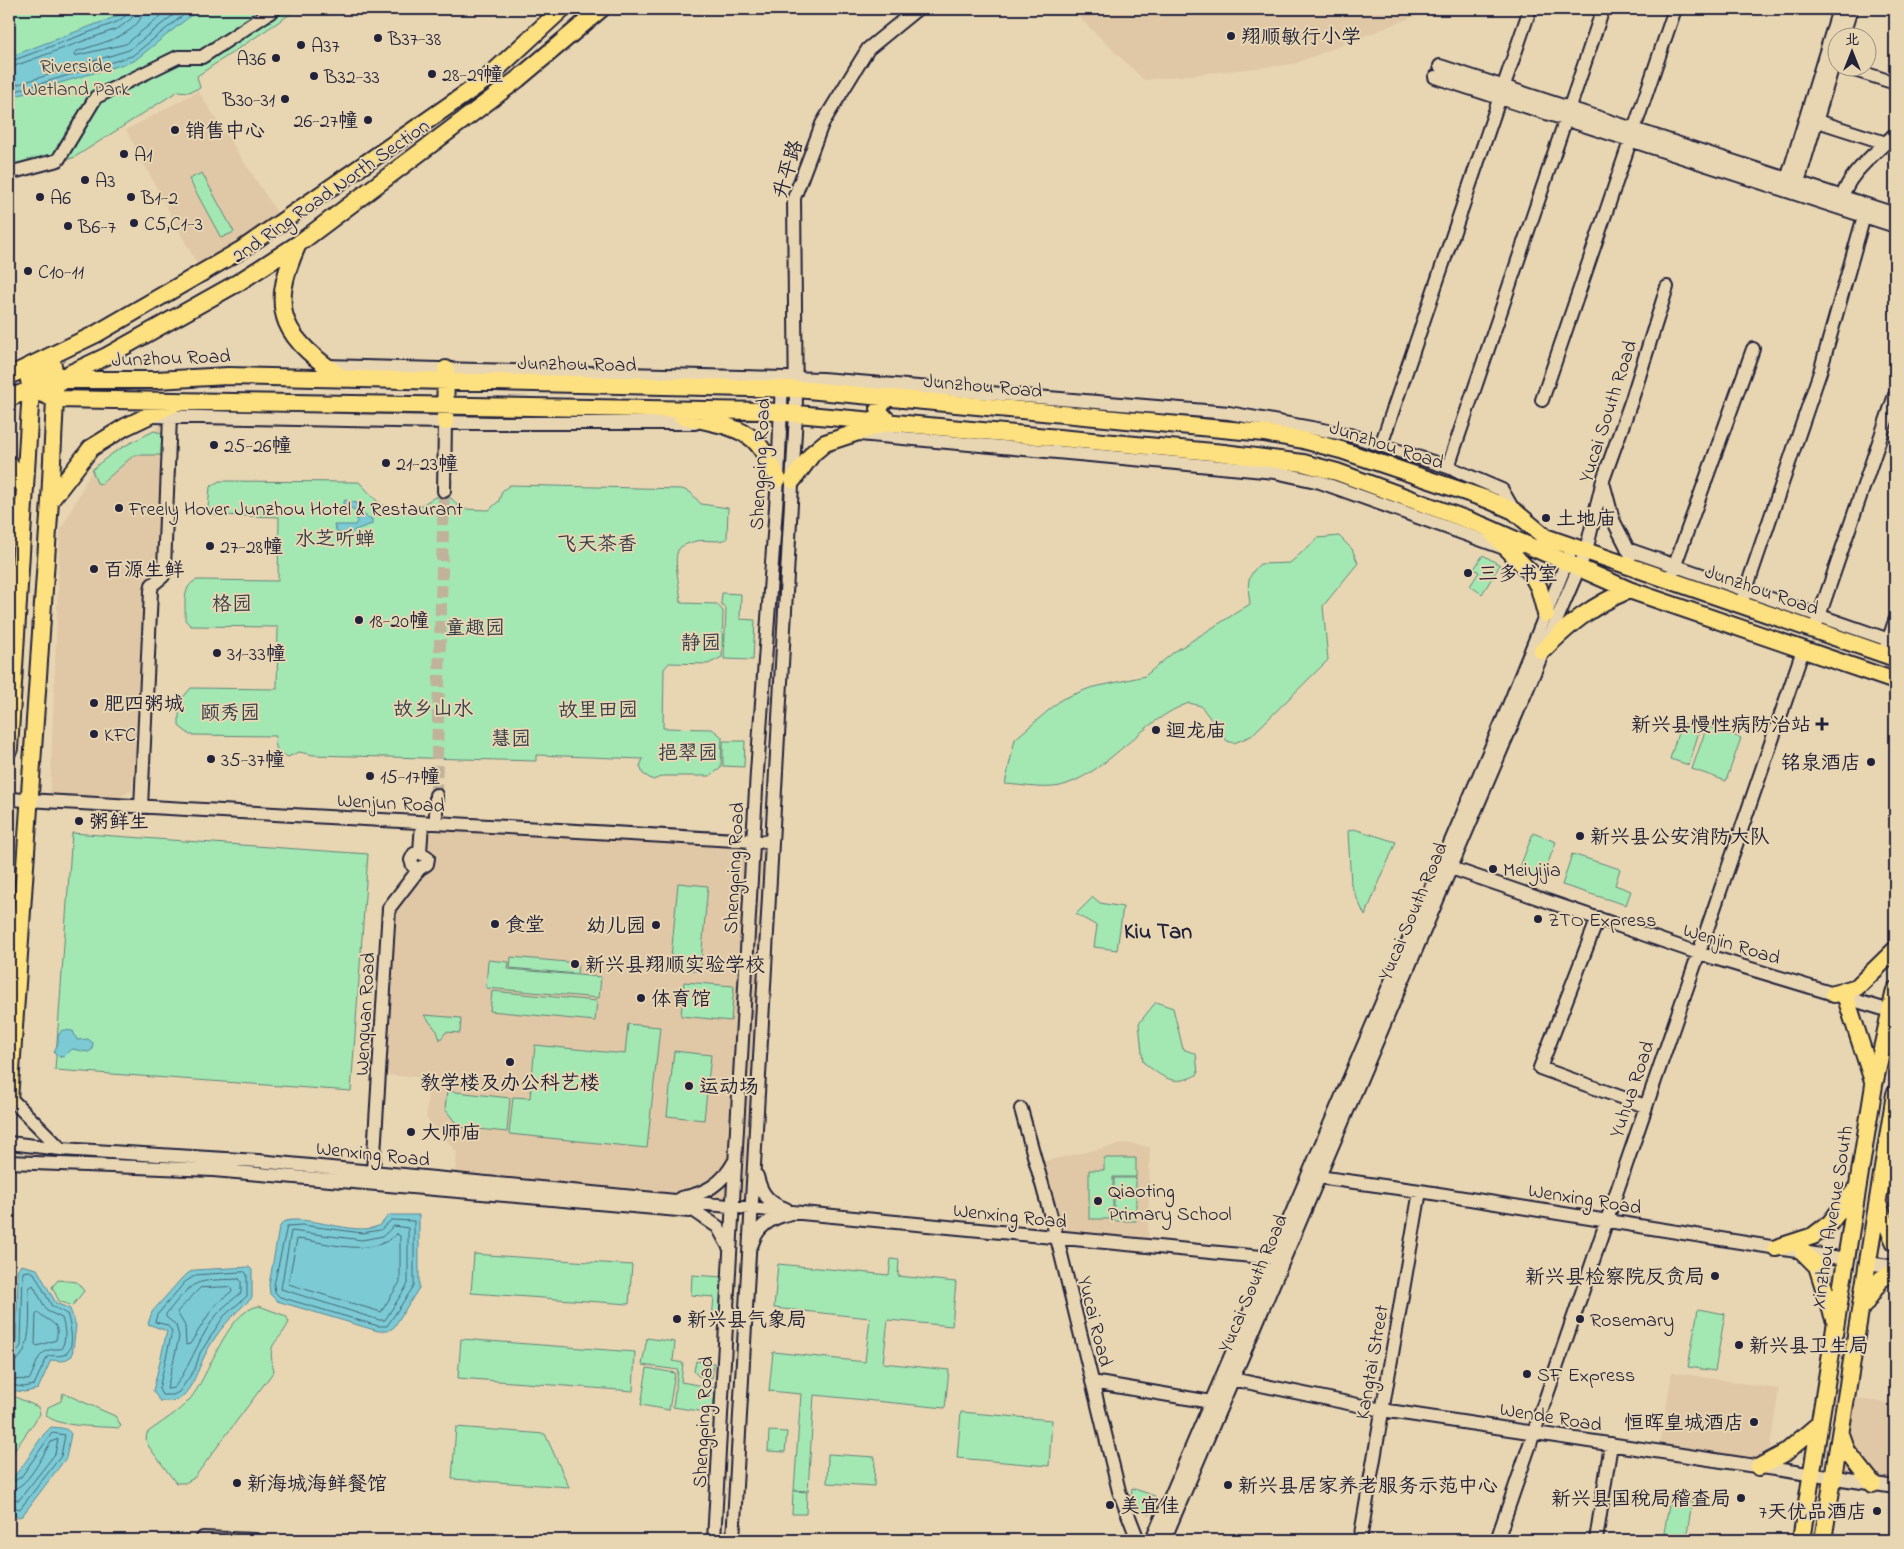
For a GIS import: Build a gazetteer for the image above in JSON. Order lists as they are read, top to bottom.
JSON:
{
  "streets": {
    "main road": ["2nd Ring Road North Section", "Junzhou Road", "Xinzhou Avenue South"],
    "street": [
      "升平路",
      "Yucai South Road",
      "Shengping Road",
      "Wenjun Road",
      "Wenjin Road",
      "Wenquan Road",
      "Yuhua Road",
      "Wenxing Road",
      "Yucai Road",
      "Kangtai Street",
      "Wende Road"
    ]
  },
  "crossings": [
    ["升平路", "Junzhou Road"],
    ["升平路", "Shengping Road"],
    ["2nd Ring Road North Section", "Junzhou Road"],
    ["Junzhou Road", "Yucai South Road"],
    ["Junzhou Road", "Shengping Road"],
    ["Junzhou Road", "Yuhua Road"],
    ["Yucai South Road", "Wenjin Road"],
    ["Yucai South Road", "Wenxing Road"],
    ["Yucai South Road", "Wende Road"],
    ["Shengping Road", "Wenjun Road"],
    ["Shengping Road", "Wenxing Road"],
    ["Wenjun Road", "Wenquan Road"],
    ["Wenjin Road", "Yuhua Road"],
    ["Wenjin Road", "Xinzhou Avenue South"],
    ["Wenquan Road", "Wenxing Road"],
    ["Yuhua Road", "Wenxing Road"],
    ["Yuhua Road", "Wende Road"],
    ["Wenxing Road", "Xinzhou Avenue South"],
    ["Wenxing Road", "Yucai Road"],
    ["Wenxing Road", "Kangtai Street"],
    ["Xinzhou Avenue South", "Wende Road"],
    ["Kangtai Street", "Wende Road"]
  ],
  "districts": ["Kiu Tan"],
  "parks": [
    "Riverside Wetland Park",
    "水芝听蝉",
    "飞天茶香",
    "格园",
    "童趣园",
    "静园",
    "故乡山水",
    "故里田园",
    "颐秀园",
    "慧园",
    "挹翠园"
  ],
  "places": {
    "other": [
      "翔顺敏行小学",
      "B37-38",
      "A37",
      "A36",
      "28-29幢",
      "B32-33",
      "B30-31",
      "26-27幢",
      "销售中心",
      "A1",
      "A3",
      "A6",
      "B1-2",
      "C5,C1-3",
      "B6-7",
      "C10-11",
      "25-26幢",
      "21-23幢",
      "Freely Hover Junzhou Hotel & Restaurant",
      "土地庙",
      "27-28幢",
      "百源生鲜",
      "三多书室",
      "18-20幢",
      "31-33幢",
      "肥四粥城",
      "迴龙庙",
      "KFC",
      "35-37幢",
      "铭泉酒店",
      "15-17幢",
      "粥鲜生",
      "新兴县公安消防大队",
      "Meiyijia",
      "ZTO Express",
      "食堂",
      "幼儿园",
      "新兴县翔顺实验学校",
      "体育馆",
      "教学楼及办公科艺楼",
      "运动场",
      "大师庙",
      "Qiaoting Primary School",
      "新兴县检察院反贪局",
      "新兴县气象局",
      "Rosemary",
      "新兴县卫生局",
      "SF Express",
      "恒晖皇城酒店",
      "新海城海鲜餐馆",
      "新兴县居家养老服务示范中心",
      "新兴县国税局稽查局",
      "美宜佳",
      "7天优品酒店"
    ],
    "health": ["新兴县慢性病防治站"]
  },
  "north": "top"
}
